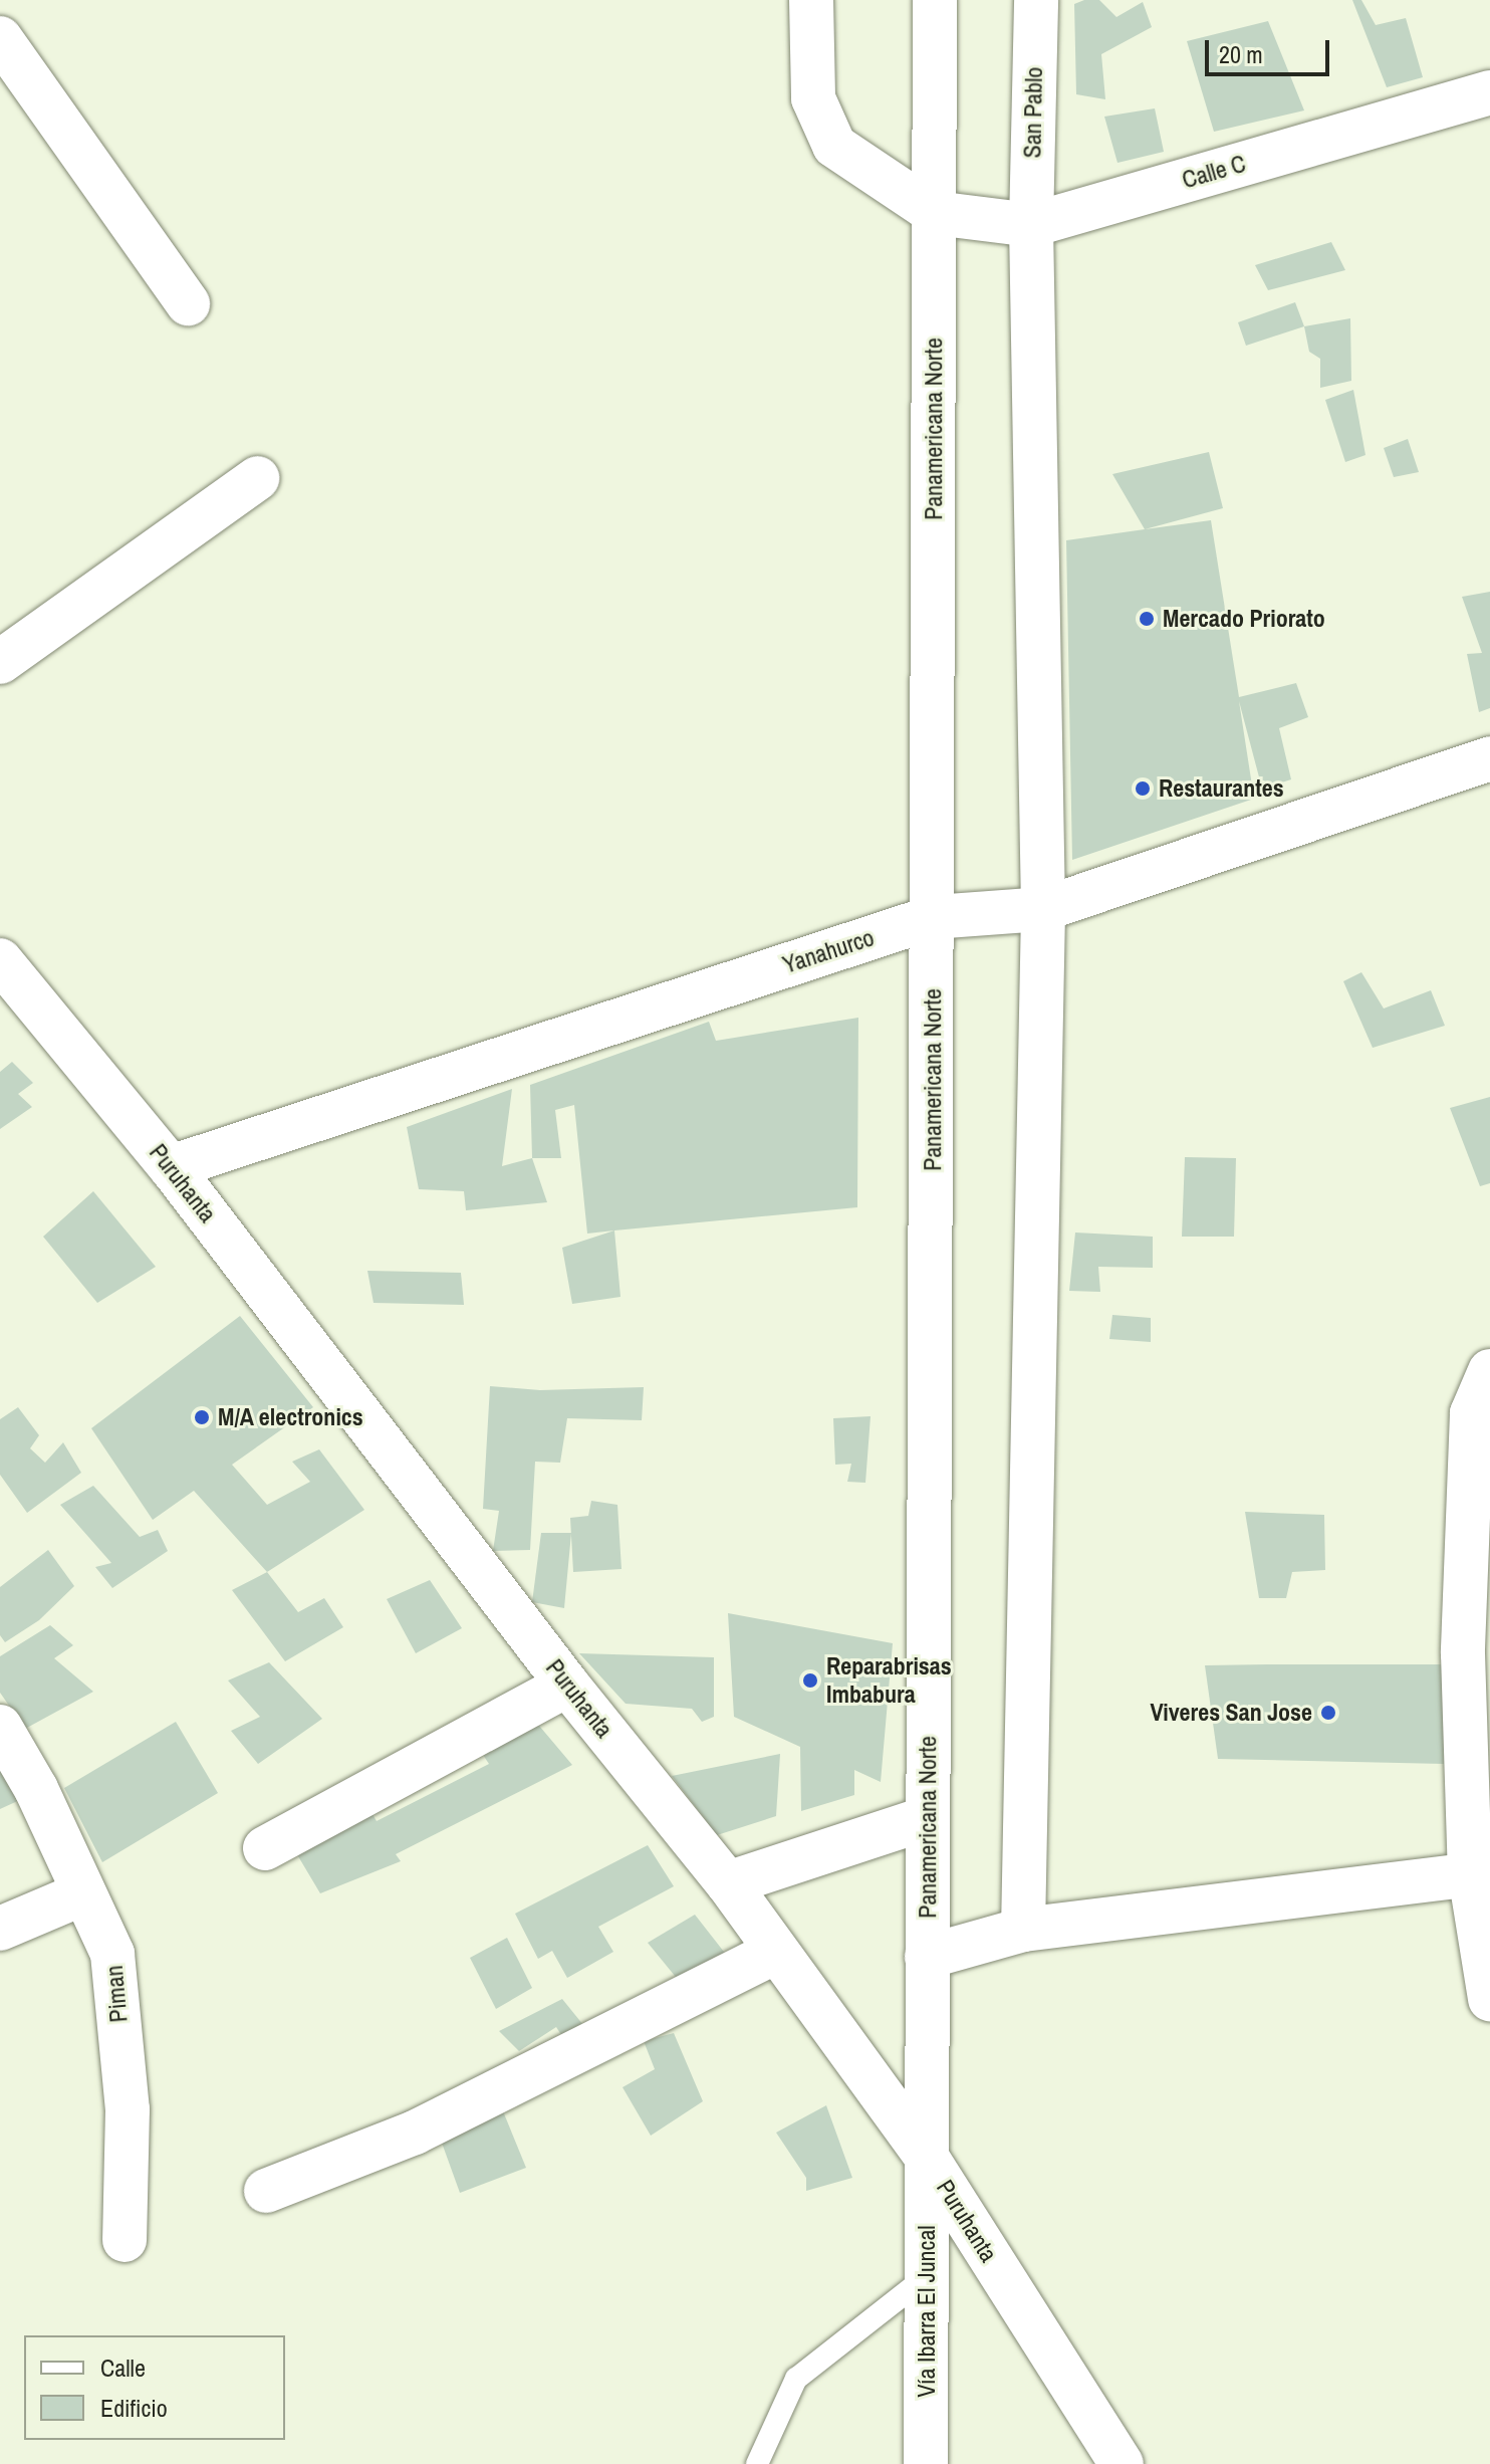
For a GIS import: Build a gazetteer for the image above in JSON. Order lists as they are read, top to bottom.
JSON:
{
  "streets": {
    "main road": [
      "San Pablo",
      "Calle C",
      "Panamericana Norte",
      "Yanahurco",
      "Puruhanta",
      "Piman",
      "Vía Ibarra El Juncal"
    ]
  },
  "crossings": [
    ["San Pablo", "Calle C"],
    ["San Pablo", "Yanahurco"],
    ["Calle C", "Panamericana Norte"],
    ["Panamericana Norte", "Yanahurco"],
    ["Panamericana Norte", "Puruhanta"],
    ["Panamericana Norte", "Vía Ibarra El Juncal"],
    ["Yanahurco", "Puruhanta"],
    ["Puruhanta", "Vía Ibarra El Juncal"]
  ],
  "places": [
    "Mercado Priorato",
    "Restaurantes",
    "M/A electronics",
    "Reparabrisas Imbabura",
    "Viveres San Jose"
  ],
  "legend": ["Calle", "Edificio"],
  "scale_bar": "20 m"
}
